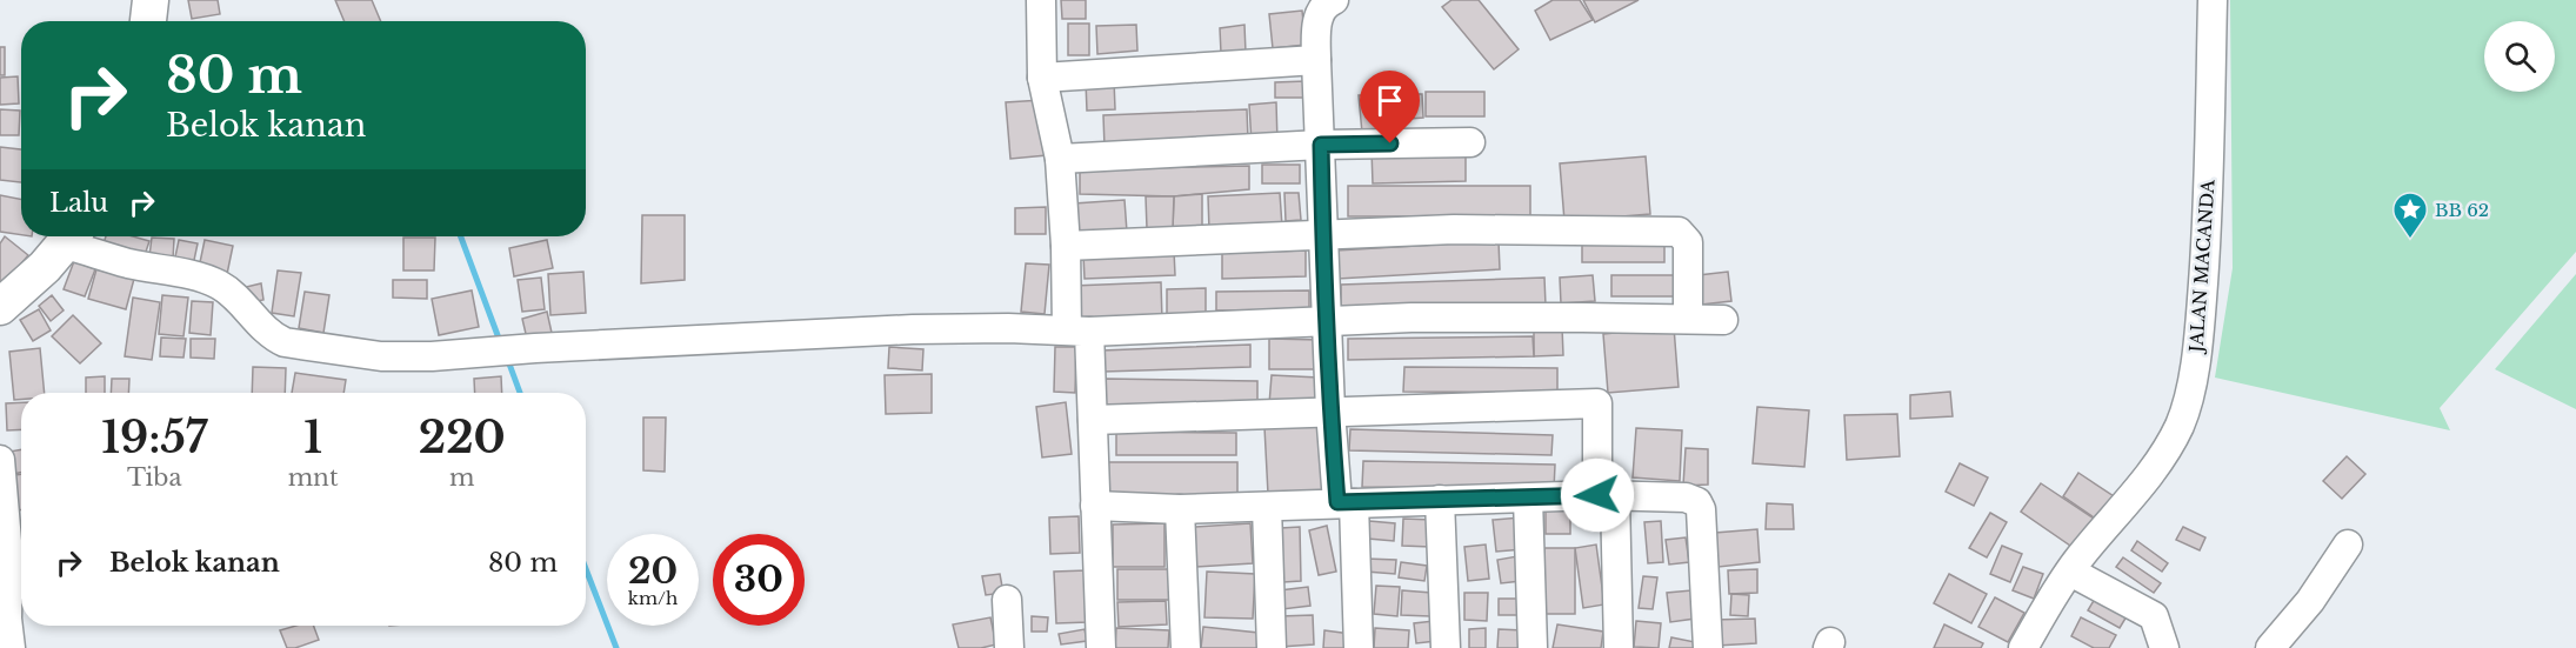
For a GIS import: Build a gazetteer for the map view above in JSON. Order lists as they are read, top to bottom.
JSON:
{
  "streets": {
    "street": ["JALAN MACANDA"]
  },
  "places": {
    "place": ["BB 62"]
  },
  "page": {
    "turn": ["80 m", "Belok kanan"],
    "then": "Lalu",
    "eta": [
      "19:57",
      "Tiba",
      "1",
      "mnt",
      "220",
      "m"
    ],
    "list": [
      {
        "name": "Belok kanan",
        "value": "80 m"
      }
    ],
    "speed": "20 km/h",
    "limit": "30"
  }
}
